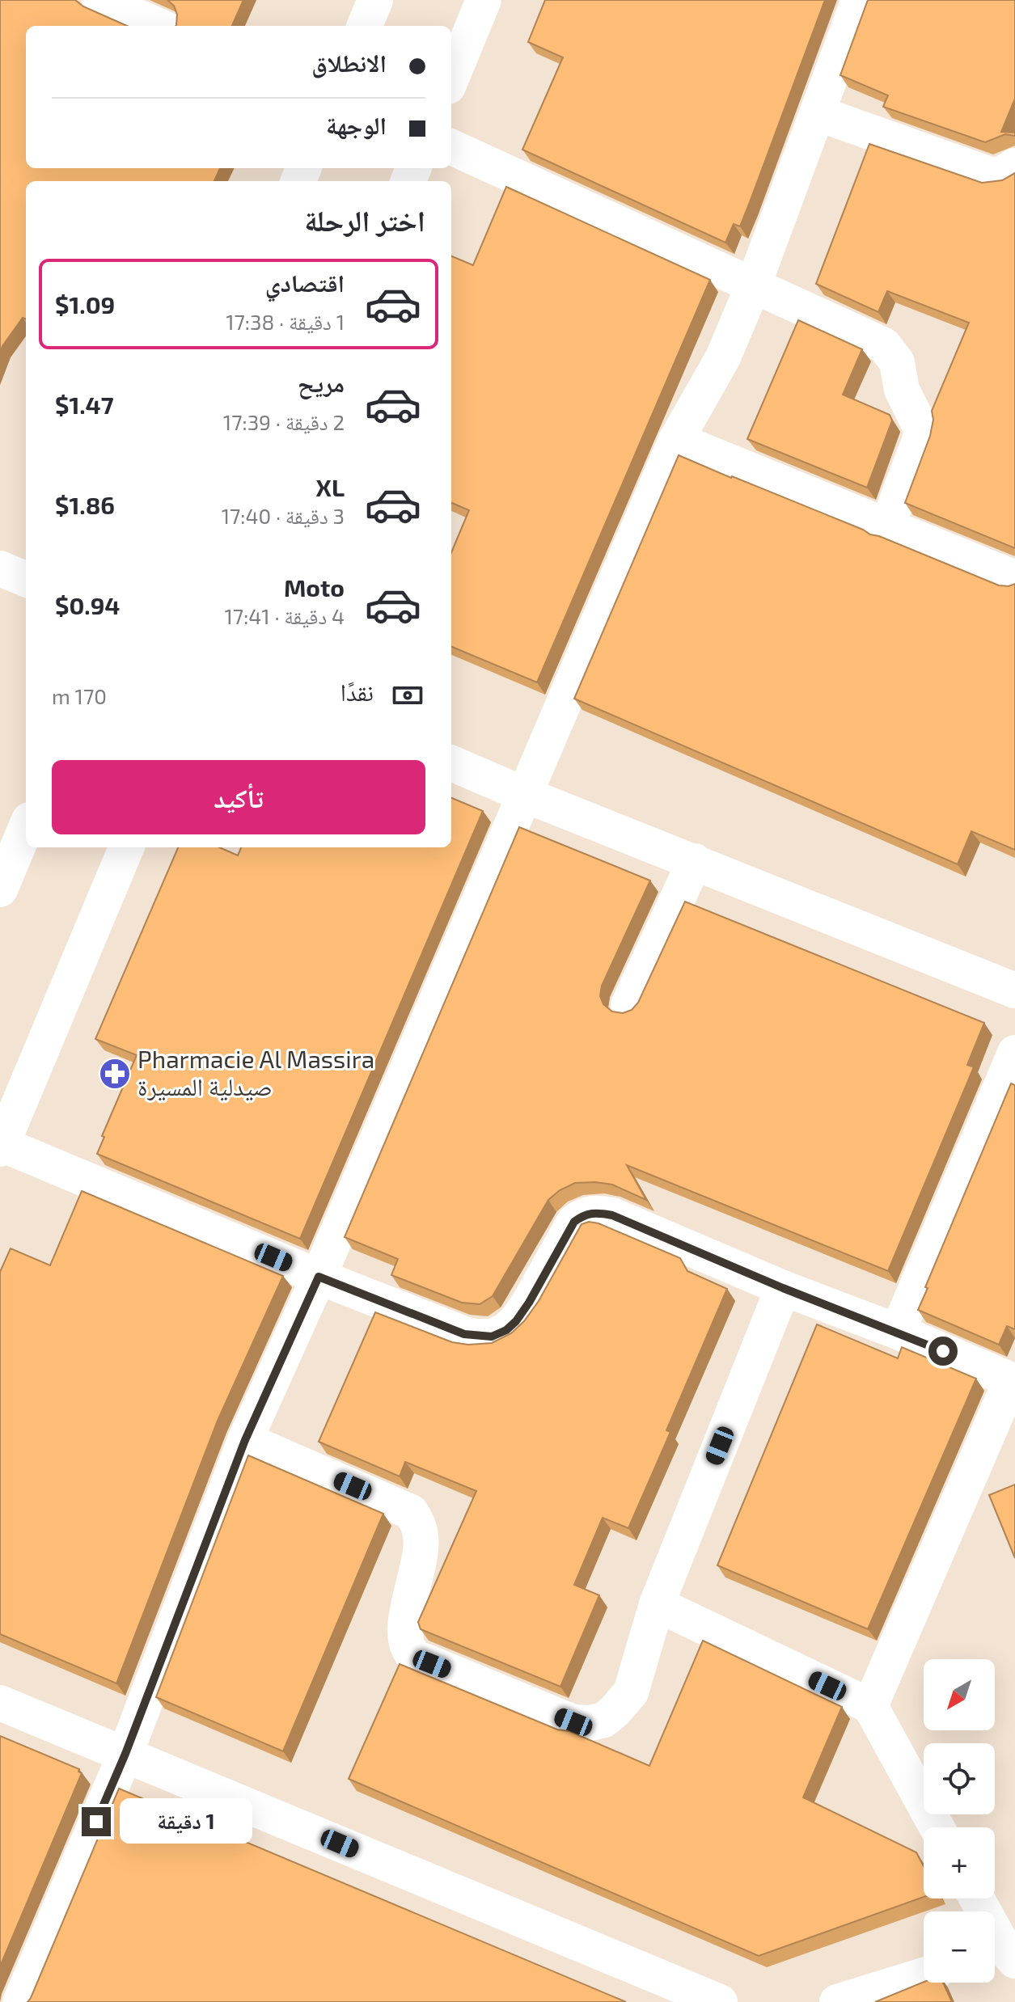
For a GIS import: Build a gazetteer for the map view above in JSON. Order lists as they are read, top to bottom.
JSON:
{
  "places": {
    "pharmacy": ["Pharmacie Al Massira صيدلية المسيرة"]
  },
  "north": "bottom left",
  "page": {
    "banner": ["الانطلاق", "الوجهة"],
    "heading": "اختر الرحلة",
    "list": [
      {
        "name": "اقتصادي",
        "note": "1 دقيقة · 17:38",
        "value": "$1.09"
      },
      {
        "name": "مريح",
        "note": "2 دقيقة · 17:39",
        "value": "$1.47"
      },
      {
        "name": "XL",
        "note": "3 دقيقة · 17:40",
        "value": "$1.86"
      },
      {
        "name": "Moto",
        "note": "4 دقيقة · 17:41",
        "value": "$0.94"
      }
    ],
    "pay": ["نقدًا", "170 m"],
    "buttons": "تأكيد",
    "map_buttons": ["+", "−"],
    "bubble": "1 دقيقة"
  }
}
